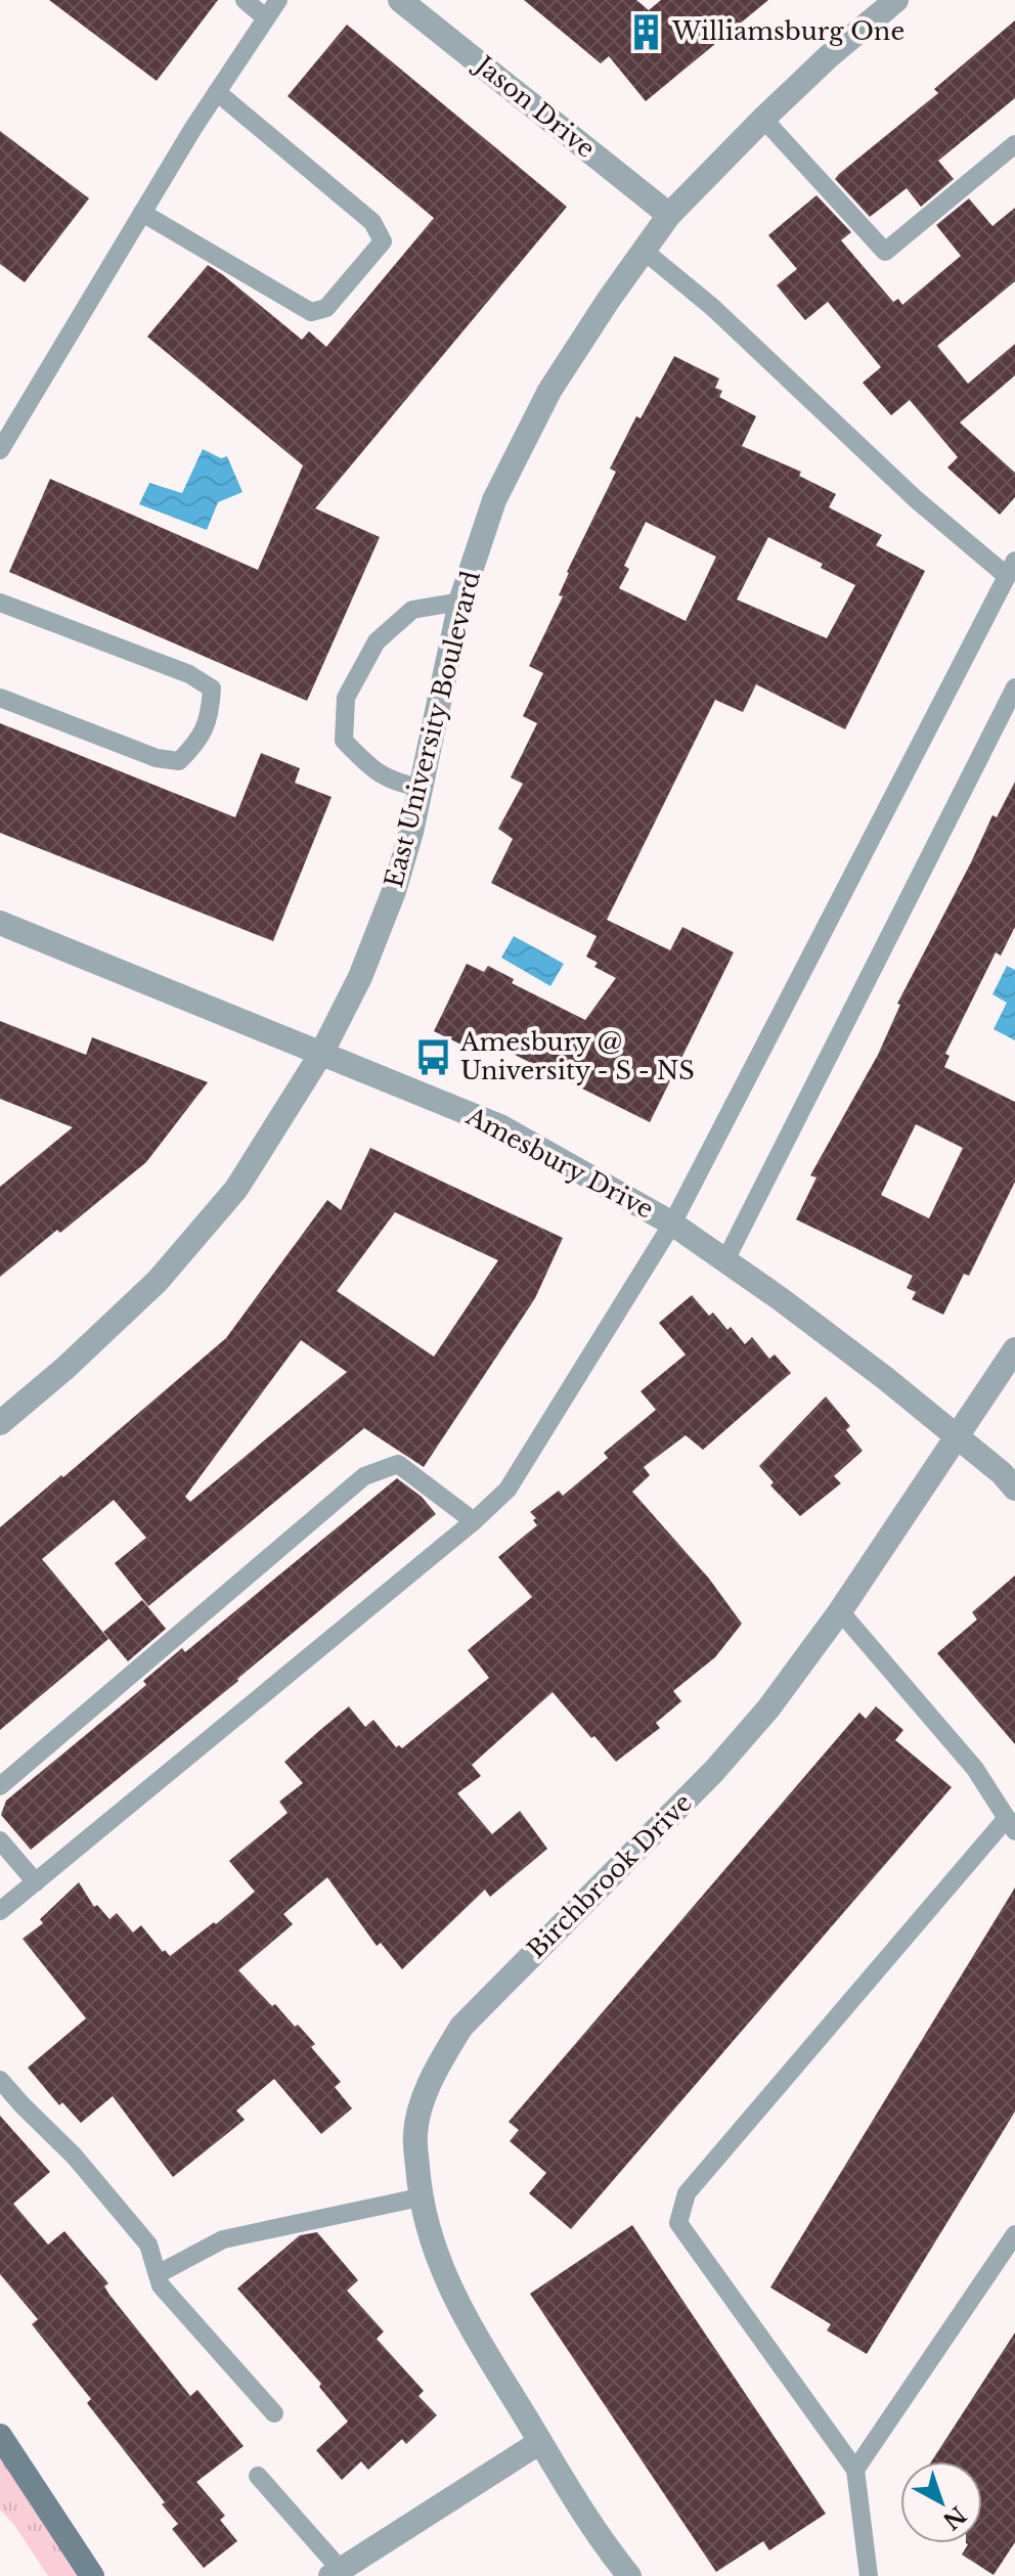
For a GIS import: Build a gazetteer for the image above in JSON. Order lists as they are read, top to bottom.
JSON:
{
  "streets": {
    "street": [
      "Jason Drive",
      "East University Boulevard",
      "Amesbury Drive",
      "Birchbrook Drive"
    ]
  },
  "crossings": [
    ["Jason Drive", "East University Boulevard"],
    ["East University Boulevard", "Amesbury Drive"],
    ["Amesbury Drive", "Birchbrook Drive"]
  ],
  "places": {
    "building": ["Williamsburg One"],
    "bus stop": ["Amesbury @ University - S - NS"]
  },
  "north": "bottom right"
}
